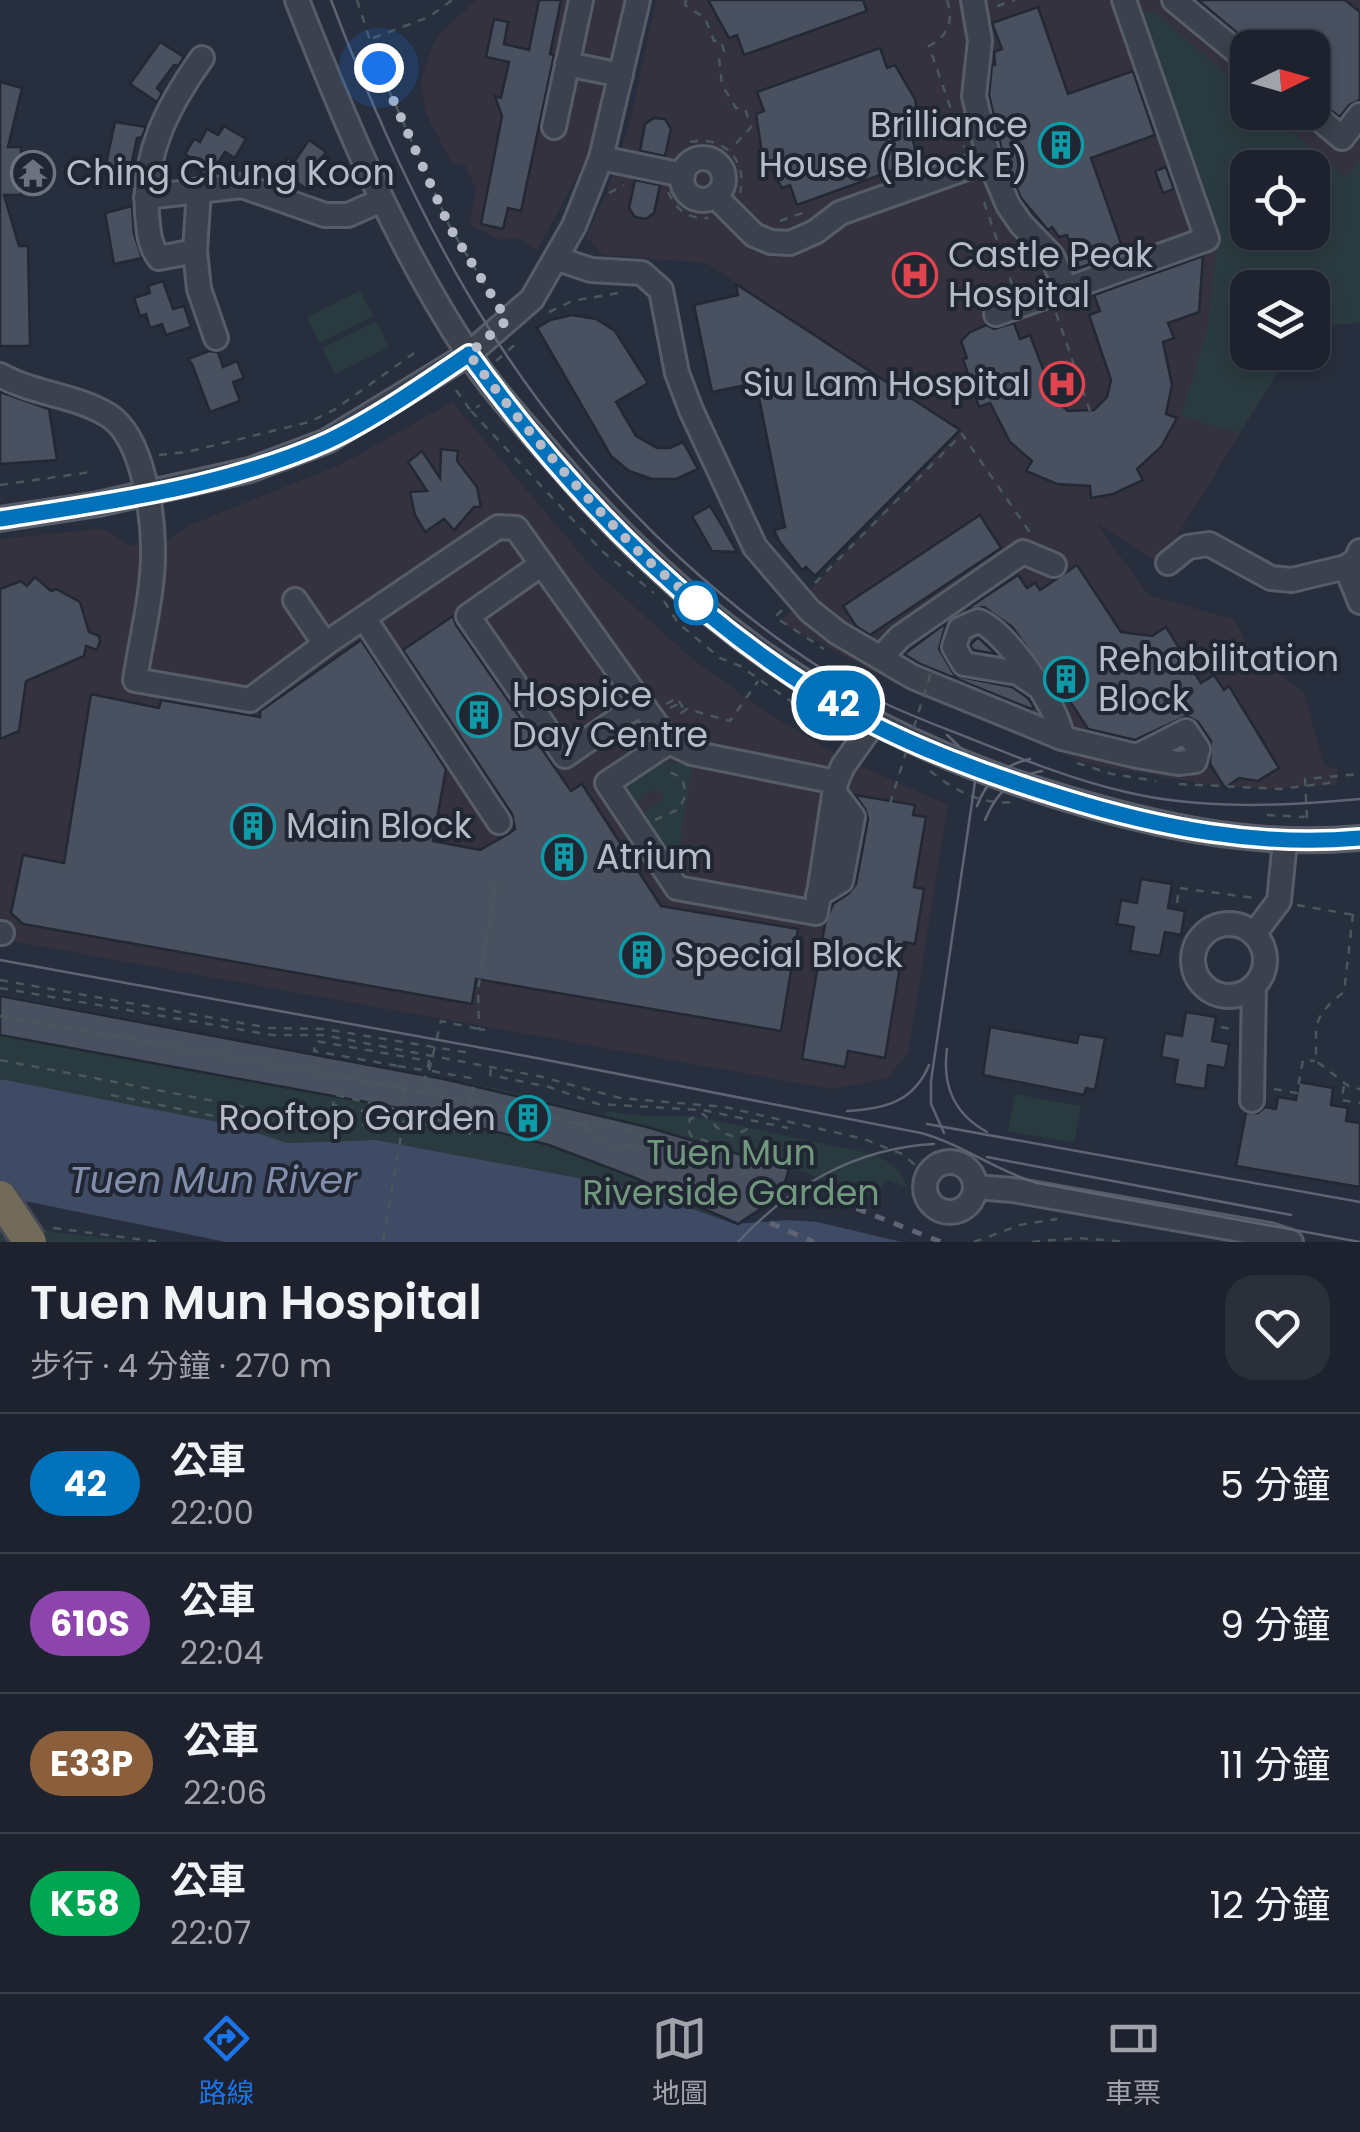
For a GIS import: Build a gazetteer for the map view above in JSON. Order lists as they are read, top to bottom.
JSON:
{
  "water": ["Tuen Mun River"],
  "parks": ["Tuen Mun Riverside Garden"],
  "places": {
    "building": [
      "Brilliance House (Block E)",
      "Rehabilitation Block",
      "Hospice Day Centre",
      "Main Block",
      "Atrium",
      "Special Block",
      "Rooftop Garden"
    ],
    "temple": ["Ching Chung Koon"],
    "hospital": ["Castle Peak Hospital", "Siu Lam Hospital"]
  },
  "lines": ["bus line 42"],
  "north": "right",
  "page": {
    "on_map": "42",
    "heading": ["Tuen Mun Hospital", "步行 · 4 分鐘 · 270 m"],
    "list": [
      {
        "mark": "42",
        "name": "公車",
        "note": "22:00",
        "value": "5 分鐘"
      },
      {
        "mark": "610S",
        "name": "公車",
        "note": "22:04",
        "value": "9 分鐘"
      },
      {
        "mark": "E33P",
        "name": "公車",
        "note": "22:06",
        "value": "11 分鐘"
      },
      {
        "mark": "K58",
        "name": "公車",
        "note": "22:07",
        "value": "12 分鐘"
      }
    ],
    "tabs": ["路線", "地圖", "車票"]
  }
}
